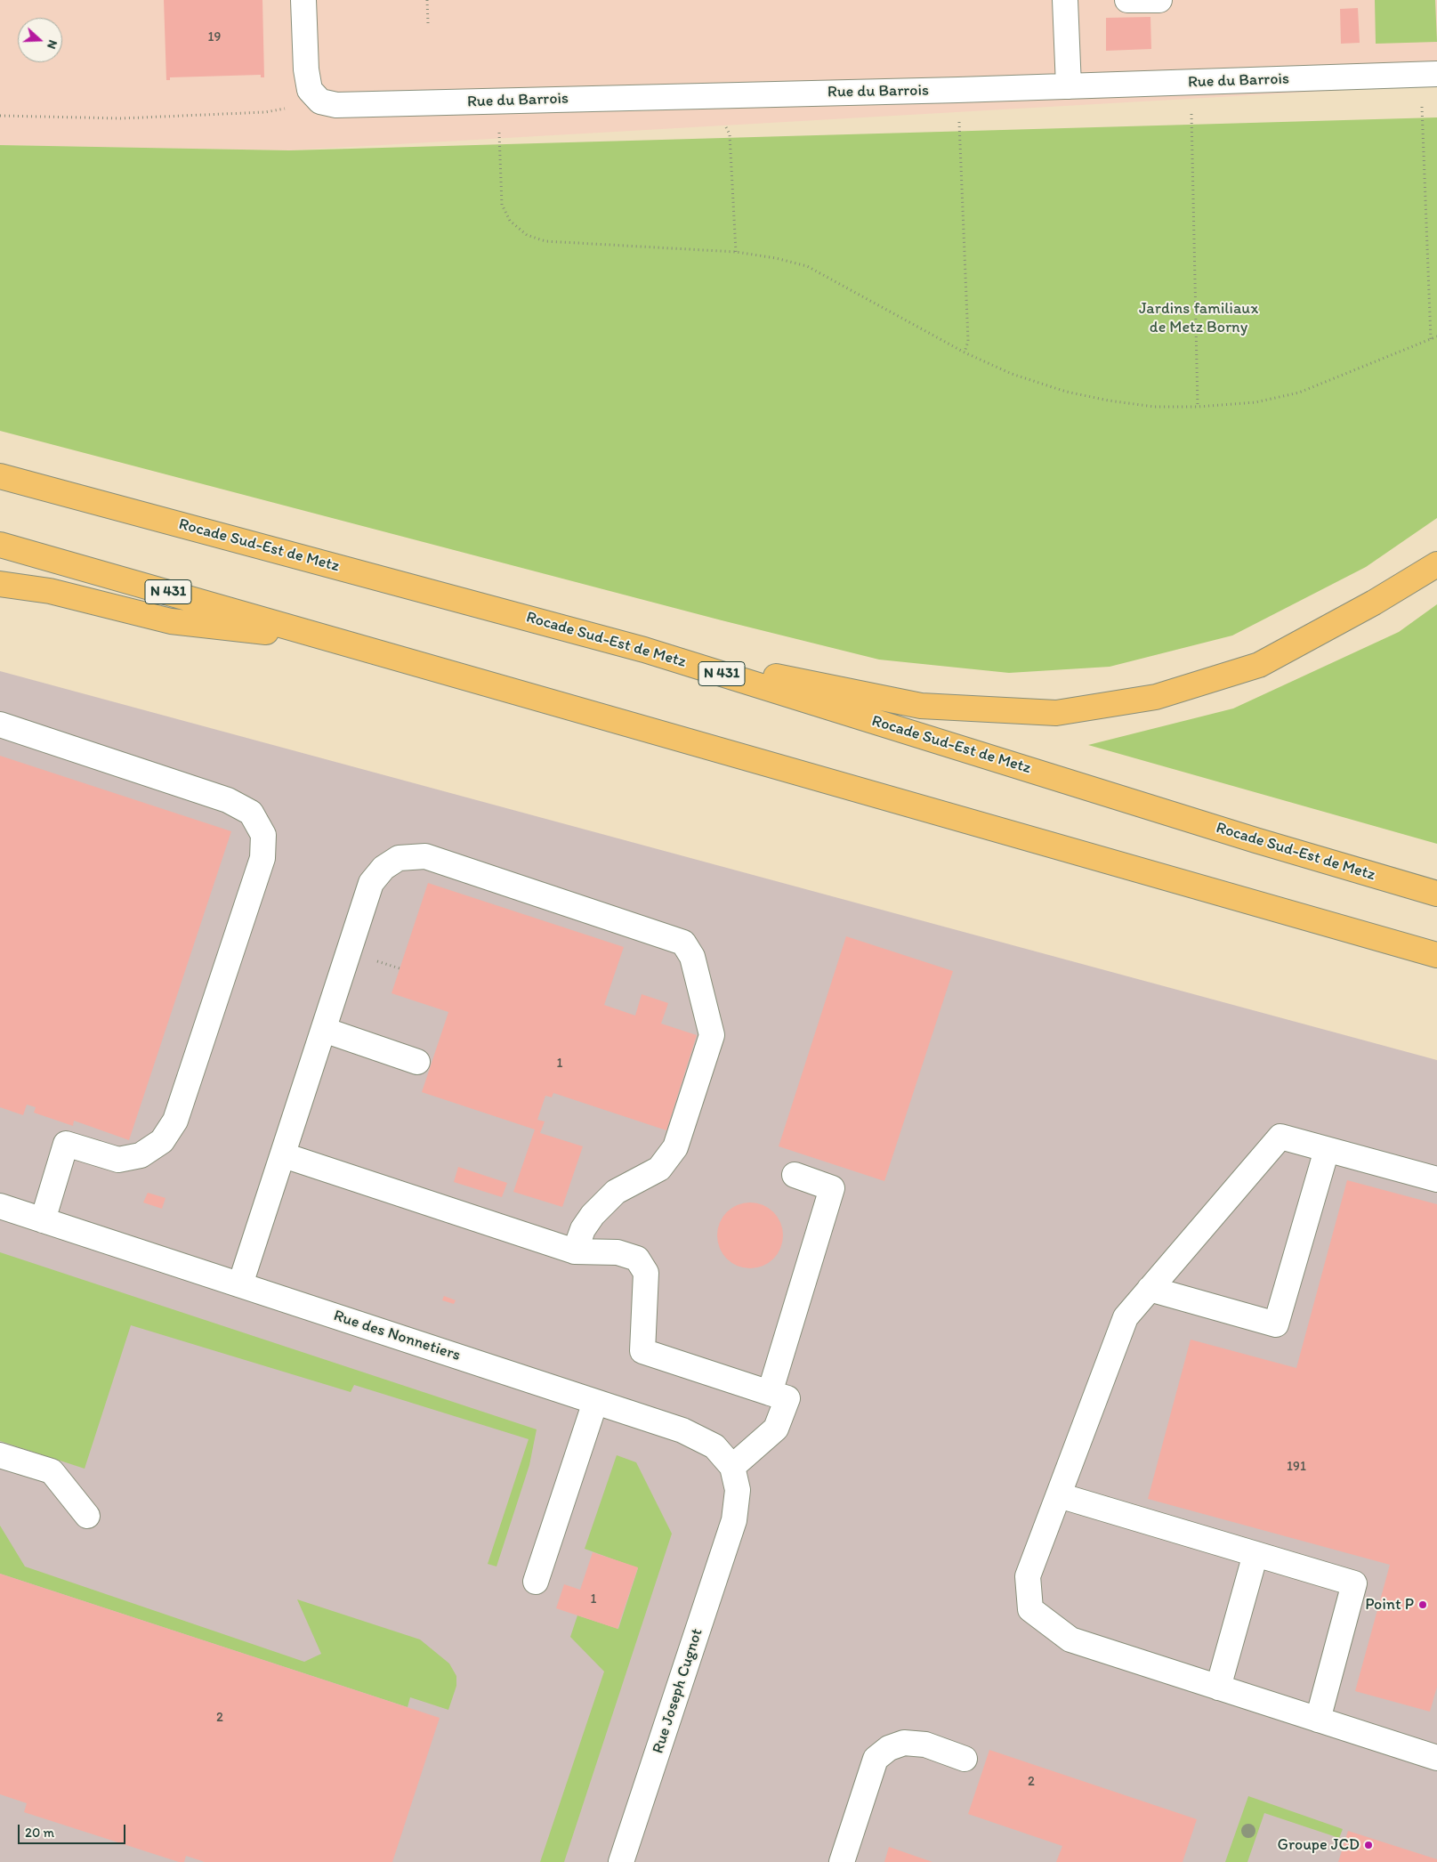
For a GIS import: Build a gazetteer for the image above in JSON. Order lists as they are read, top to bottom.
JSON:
{
  "streets": {
    "highway": ["Rocade Sud-Est de Metz", "N 431"],
    "street": ["Rue du Barrois", "Rue des Nonnetiers", "Rue Joseph Cugnot"]
  },
  "crossings": [
    ["Rue des Nonnetiers", "Rue Joseph Cugnot"]
  ],
  "parks": ["Jardins familiaux de Metz Borny"],
  "places": ["Point P", "Groupe JCD"],
  "house_numbers": [
    "19",
    "1",
    "191",
    "1",
    "2",
    "2"
  ],
  "scale_bar": "20 m",
  "north": "right"
}
